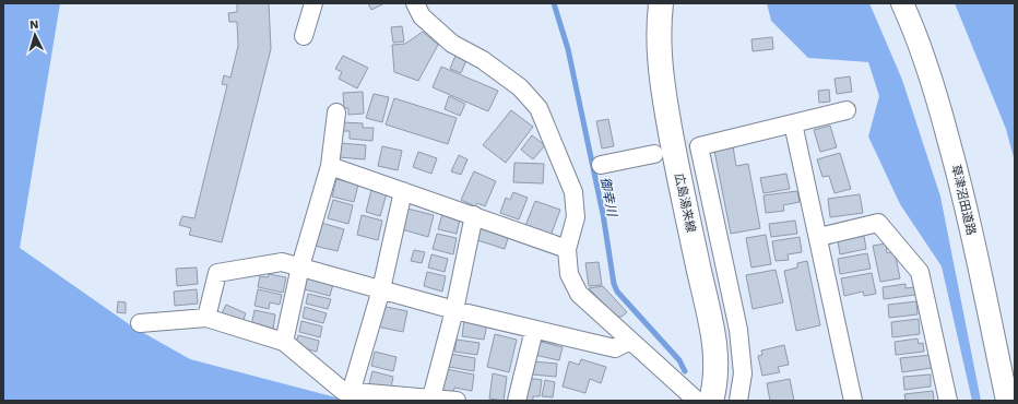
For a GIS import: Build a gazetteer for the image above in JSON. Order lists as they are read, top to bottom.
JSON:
{
  "streets": {
    "main road": ["広島湯来線"],
    "street": ["草津沼田道路"]
  },
  "water": ["御幸川"],
  "north": "top"
}
